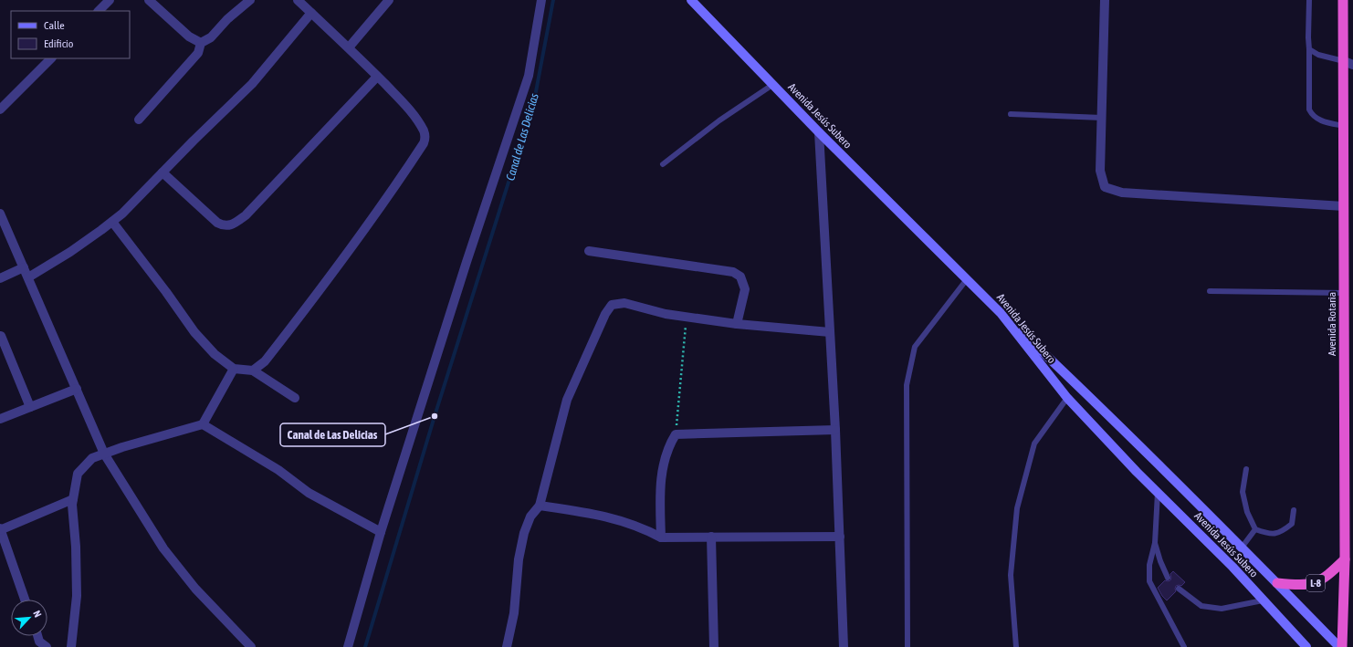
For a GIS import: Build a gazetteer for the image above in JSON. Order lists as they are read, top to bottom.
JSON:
{
  "streets": {
    "highway": ["Avenida Rotaria", "L-8"],
    "main road": ["Avenida Jesús Subero"]
  },
  "crossings": [
    ["Avenida Jesús Subero", "L-8"],
    ["Avenida Rotaria", "L-8"]
  ],
  "water": ["Canal de Las Delicias"],
  "places": ["Canal de Las Delicias"],
  "legend": ["Calle", "Edificio"],
  "north": "top right"
}
